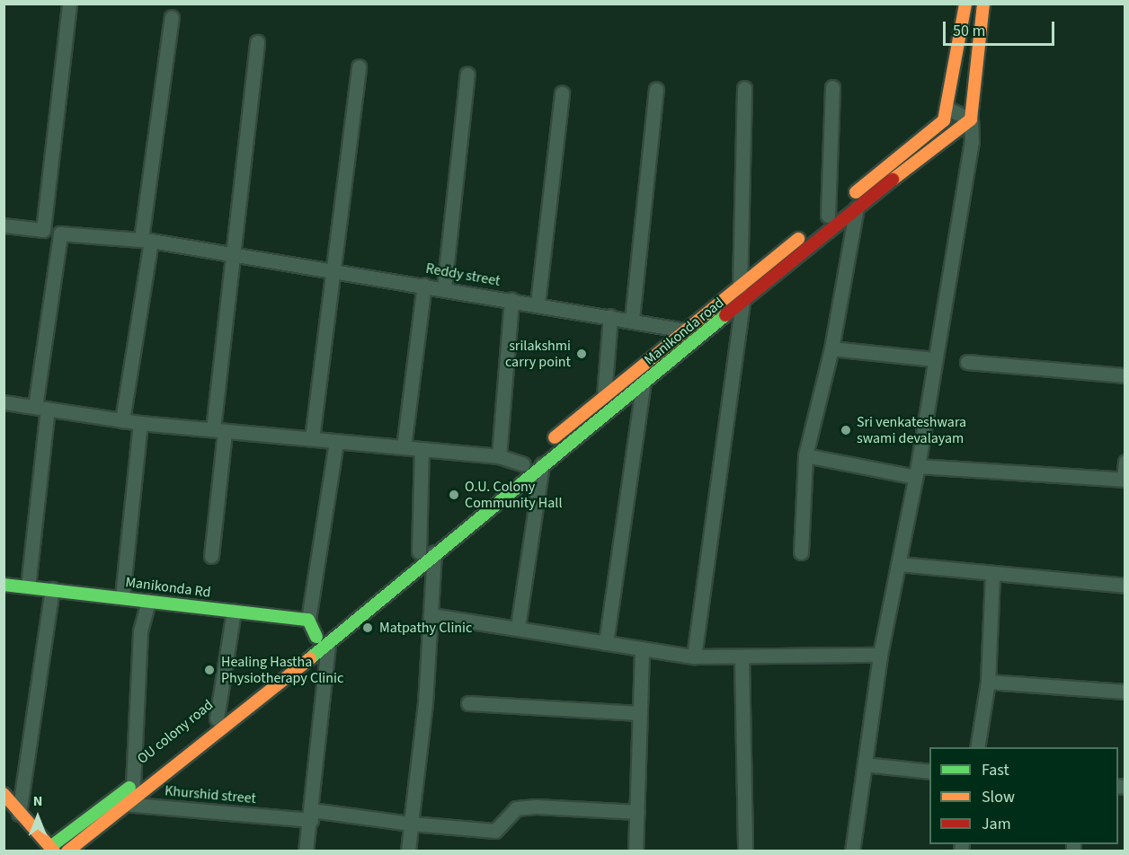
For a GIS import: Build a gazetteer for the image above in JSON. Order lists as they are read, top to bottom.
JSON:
{
  "streets": {
    "street": [
      "Reddy street",
      "Manikonda road",
      "Manikonda Rd",
      "OU colony road",
      "Khurshid street"
    ]
  },
  "crossings": [
    ["Reddy street", "Manikonda road"],
    ["Manikonda road", "OU colony road"],
    ["OU colony road", "Khurshid street"]
  ],
  "places": [
    "srilakshmi carry point",
    "Sri venkateshwara swami devalayam",
    "O.U. Colony Community Hall",
    "Matpathy Clinic",
    "Healing Hastha Physiotherapy Clinic"
  ],
  "legend": ["Fast", "Slow", "Jam"],
  "scale_bar": "50 m",
  "north": "top"
}
